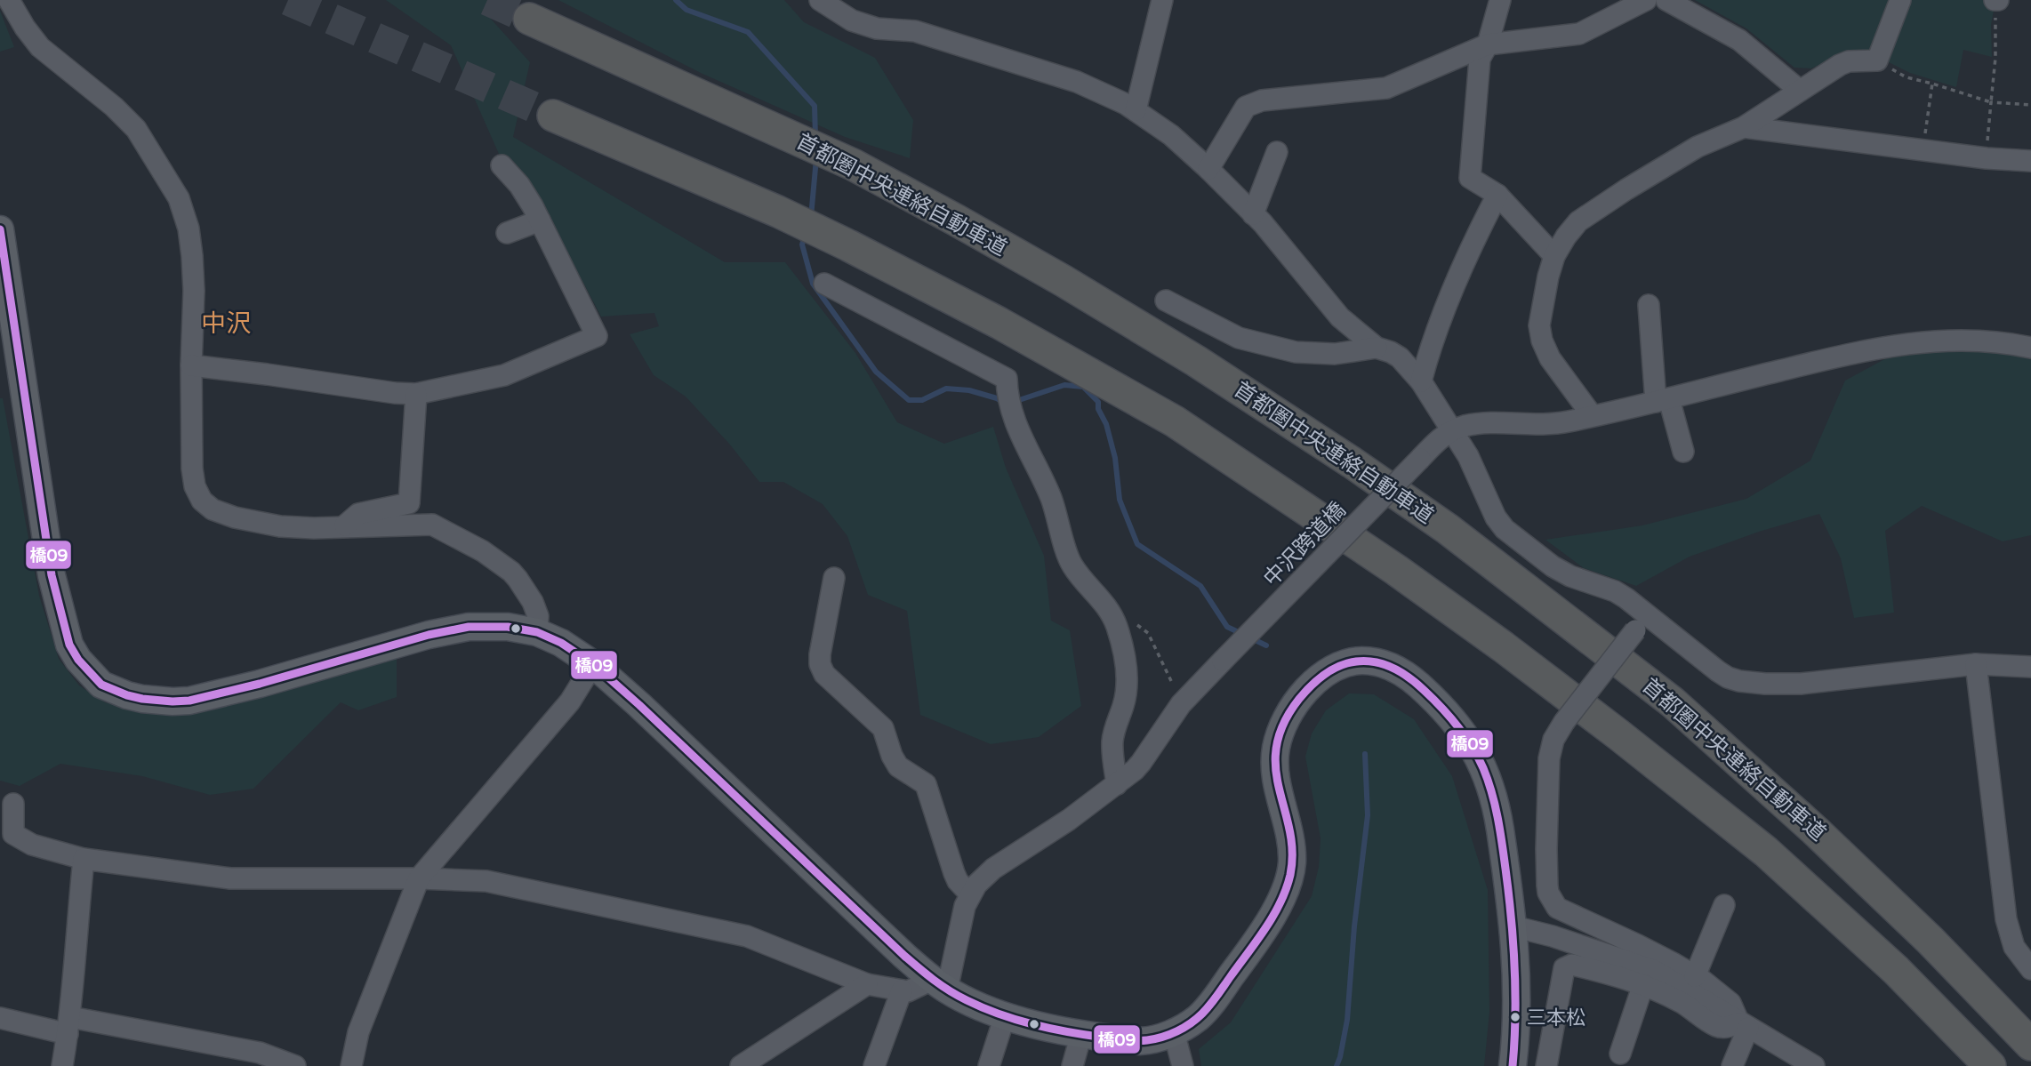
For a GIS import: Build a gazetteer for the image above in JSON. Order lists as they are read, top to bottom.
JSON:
{
  "streets": {
    "highway": ["首都圏中央連絡自動車道"],
    "street": ["中沢跨道橋"]
  },
  "districts": ["中沢"],
  "places": ["三本松"],
  "lines": ["transit line 橋09"]
}
